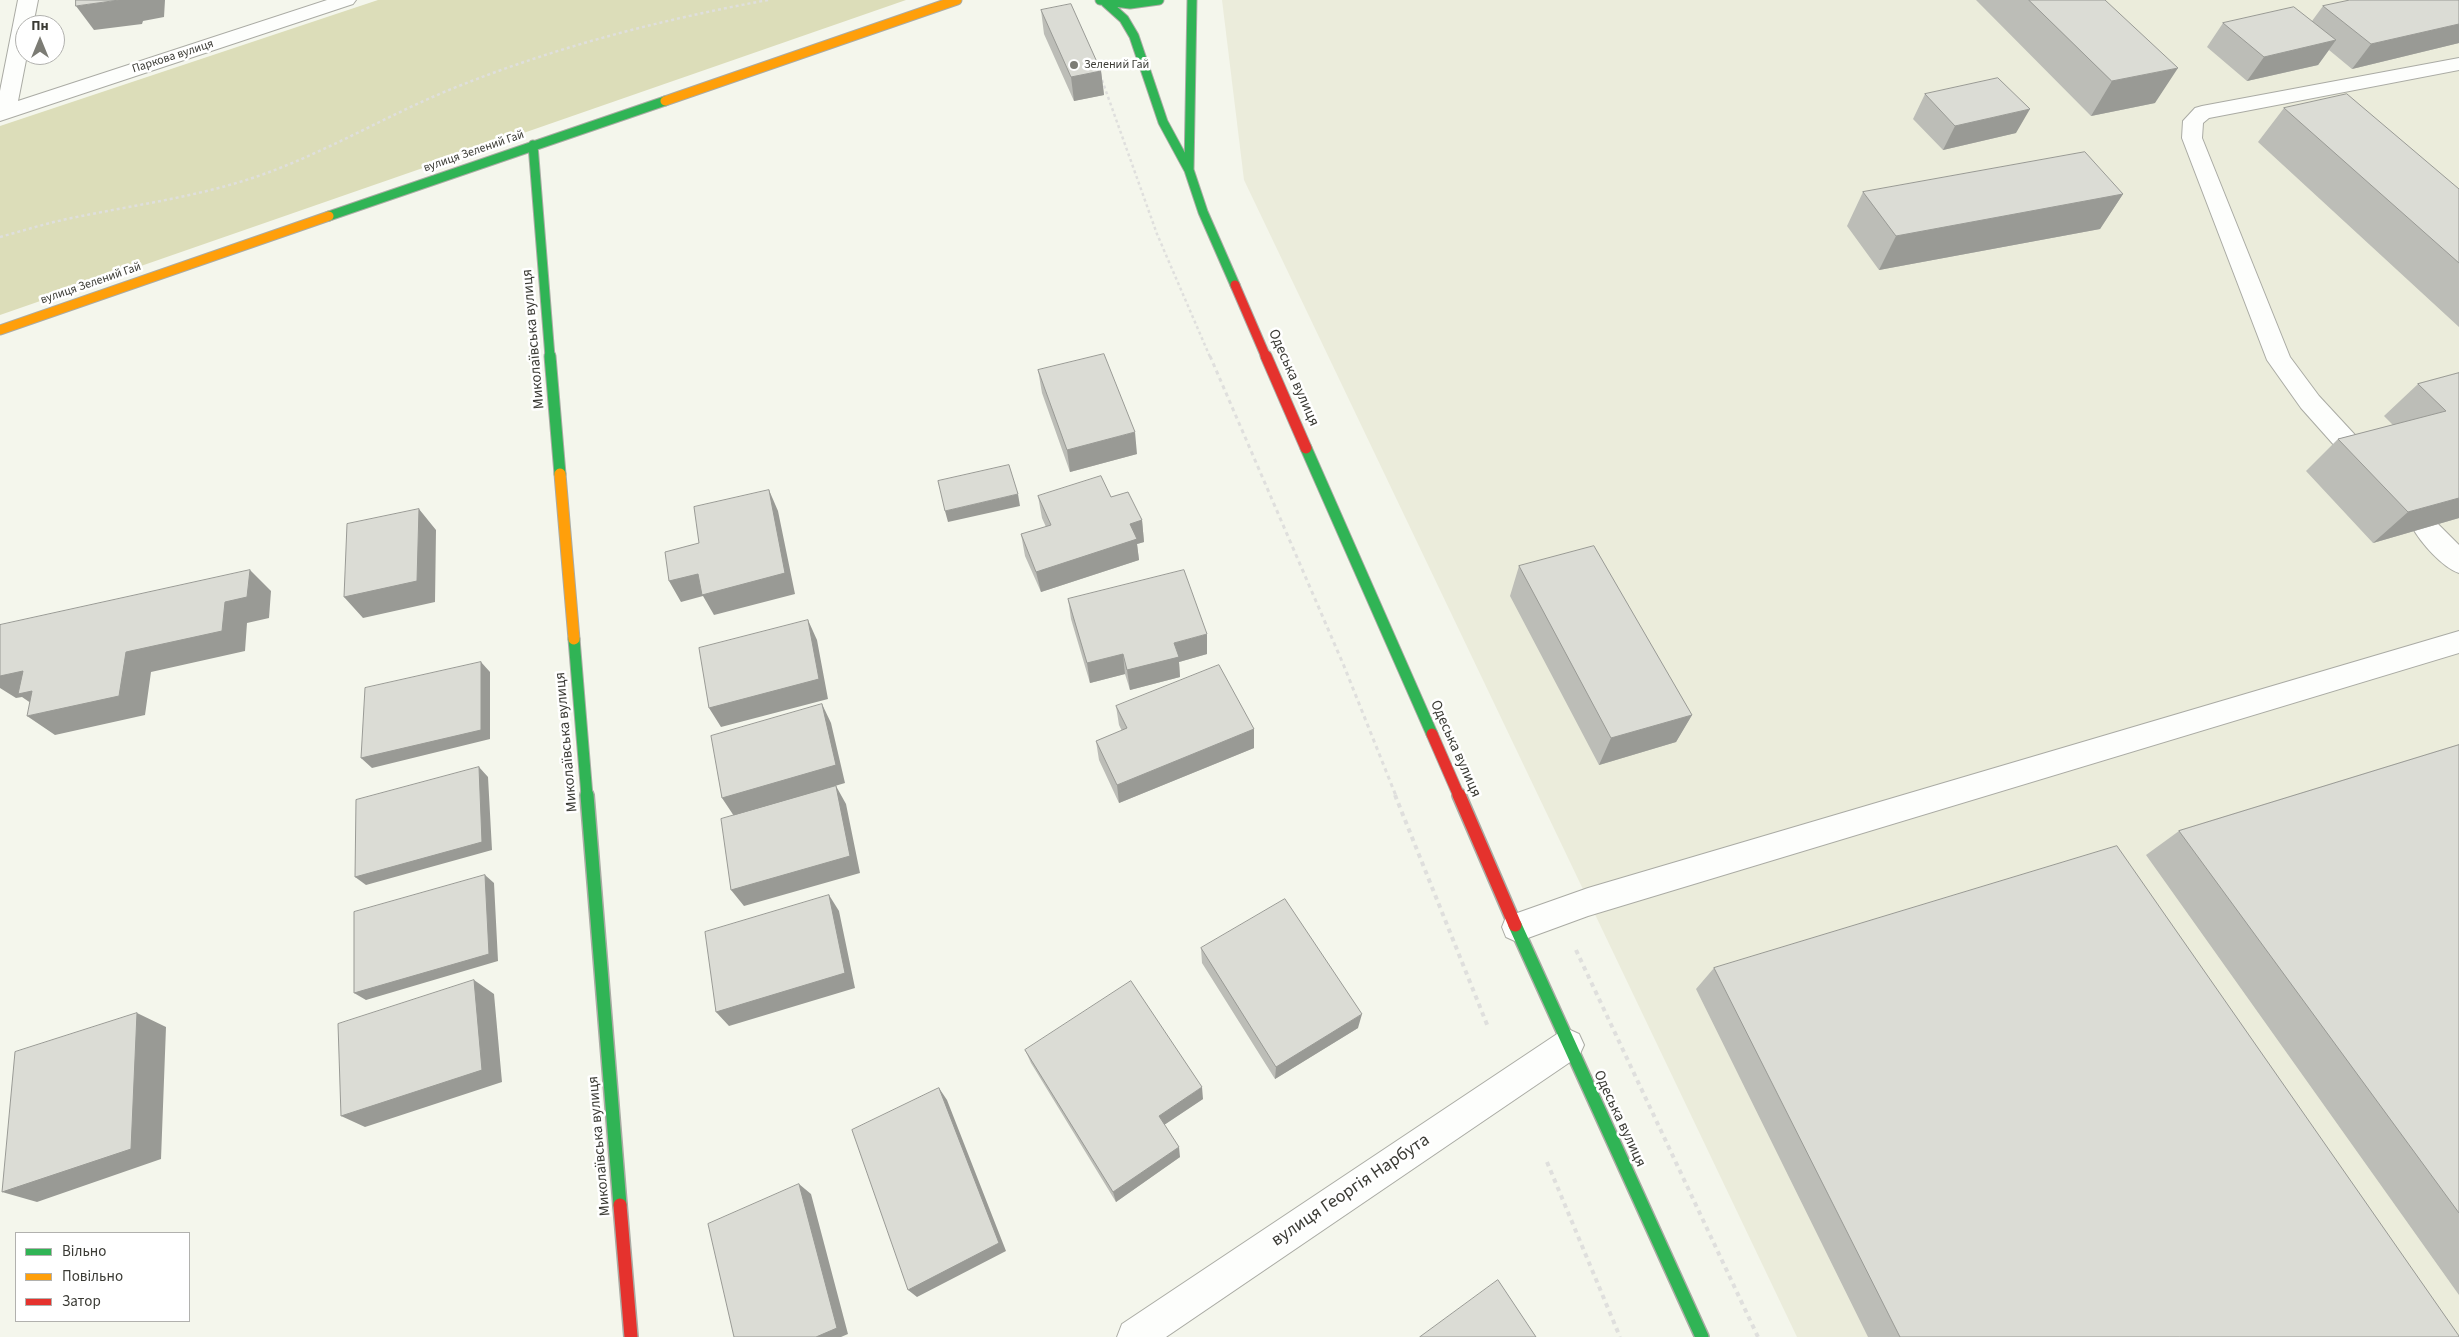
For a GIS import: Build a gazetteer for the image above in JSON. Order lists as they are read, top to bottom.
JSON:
{
  "streets": {
    "street": [
      "Паркова вулиця",
      "вулиця Зелений Гай",
      "Миколаївська вулиця",
      "Одеська вулиця",
      "вулиця Георгія Нарбута"
    ]
  },
  "crossings": [
    ["вулиця Зелений Гай", "Миколаївська вулиця"],
    ["Одеська вулиця", "вулиця Георгія Нарбута"]
  ],
  "places": ["Зелений Гай"],
  "legend": ["Вільно", "Повільно", "Затор"],
  "north": "top"
}
